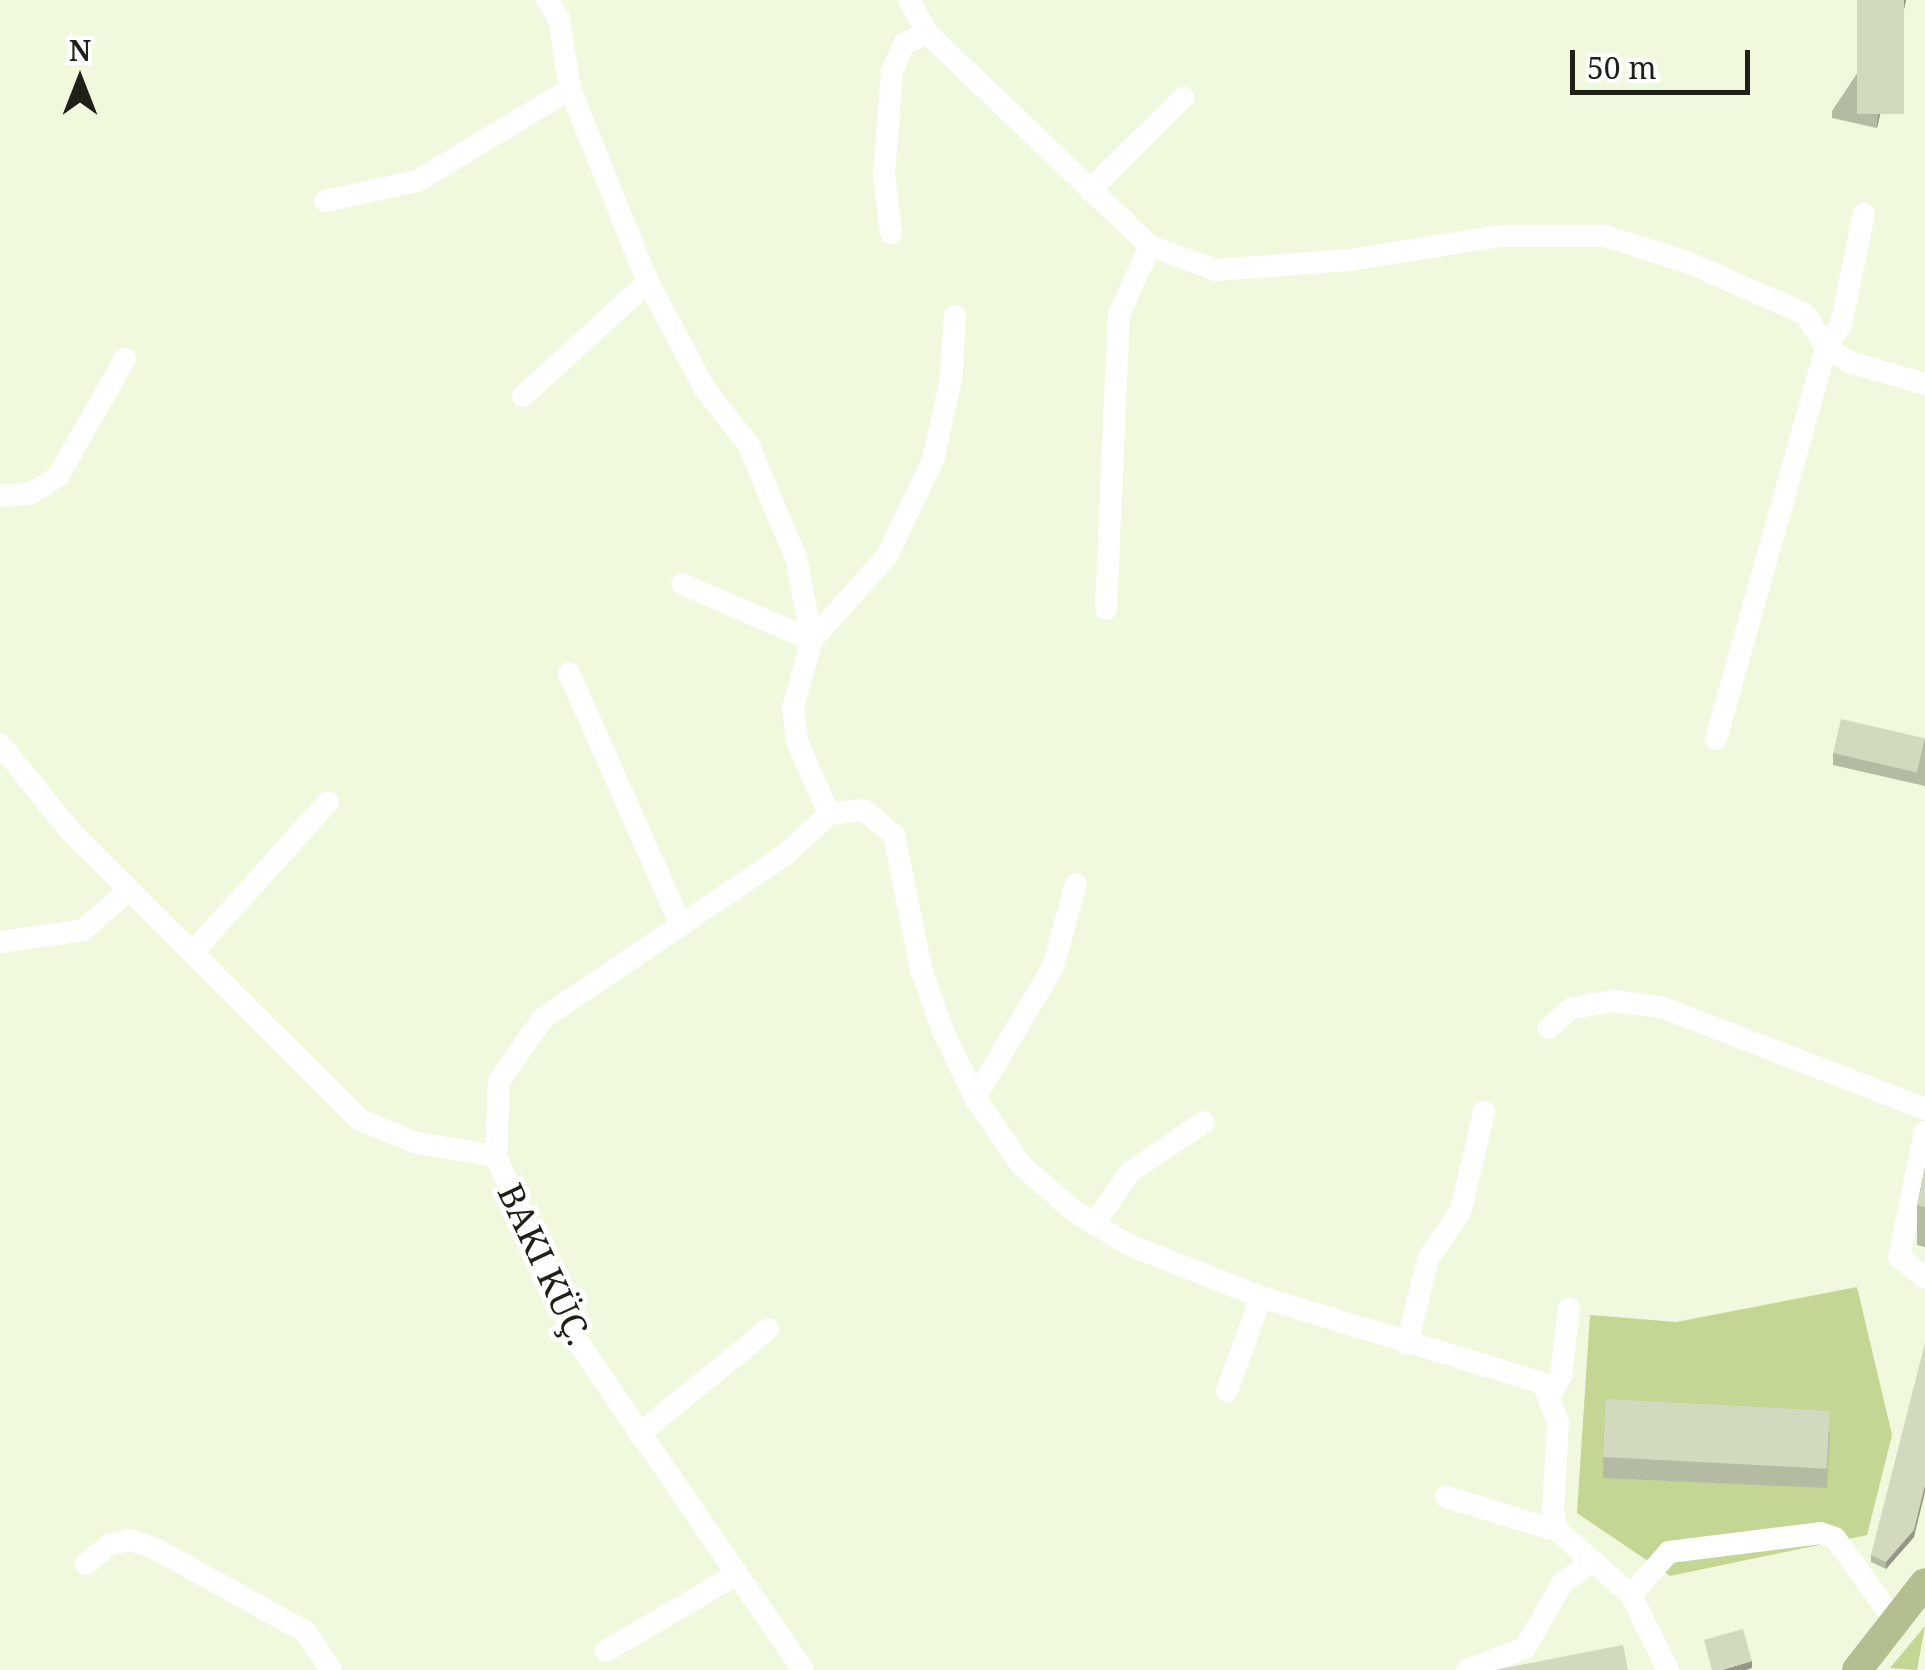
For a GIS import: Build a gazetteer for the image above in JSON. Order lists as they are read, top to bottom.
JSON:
{
  "scale_bar": "50 m",
  "north": "top"
}
